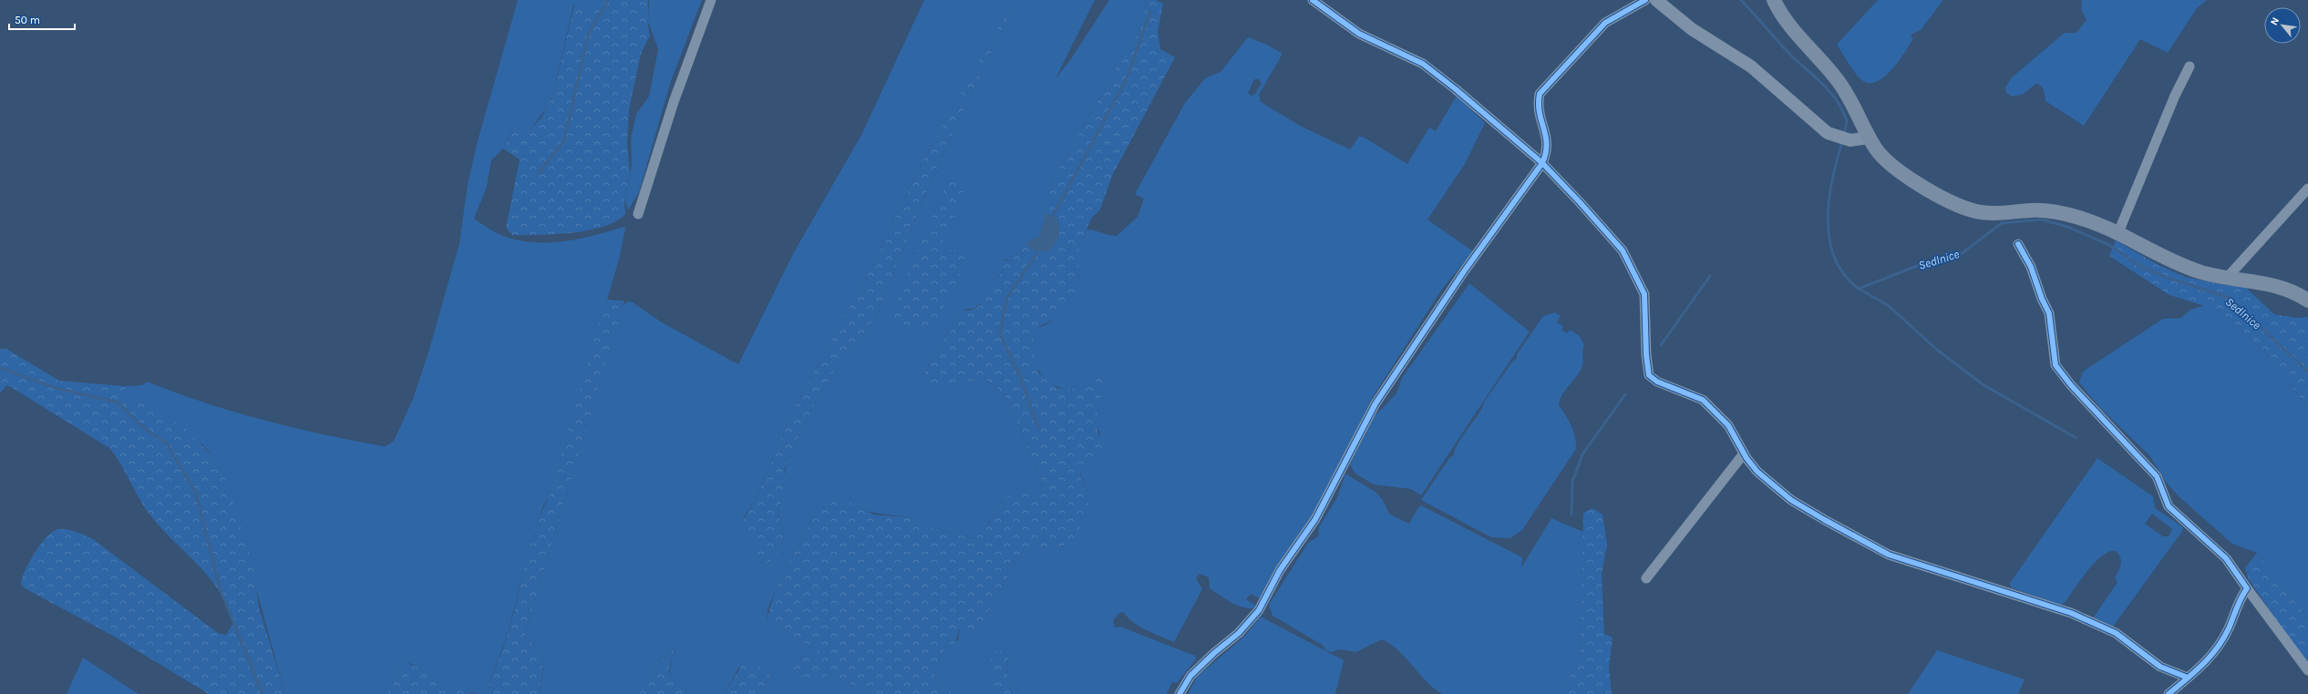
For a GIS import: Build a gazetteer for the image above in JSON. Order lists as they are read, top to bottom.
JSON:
{
  "water": ["Sedlnice"],
  "scale_bar": "50 m",
  "north": "top left"
}
